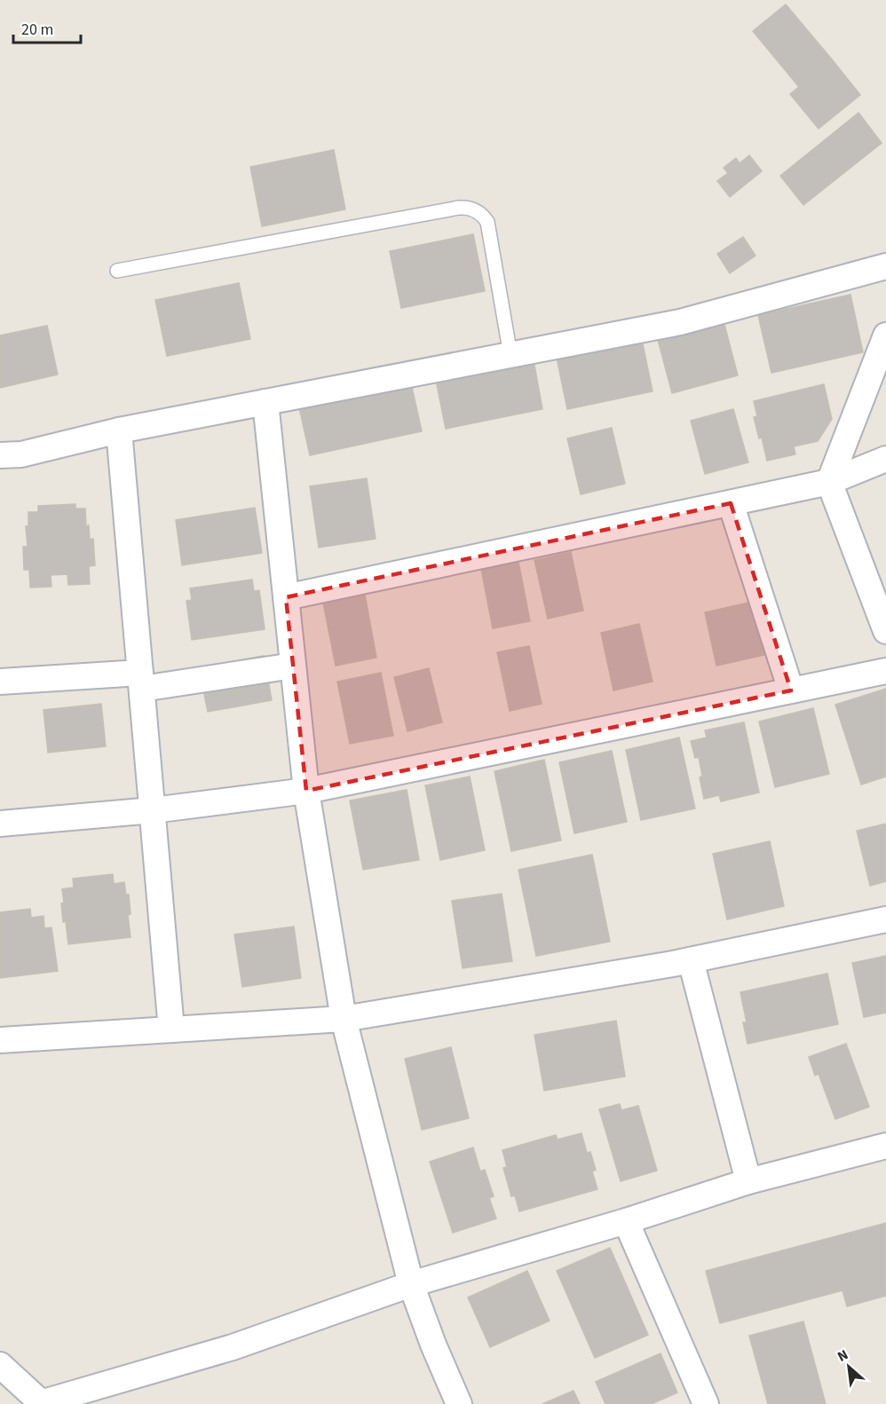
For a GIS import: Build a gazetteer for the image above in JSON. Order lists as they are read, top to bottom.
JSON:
{
  "scale_bar": "20 m",
  "north": "top left"
}
